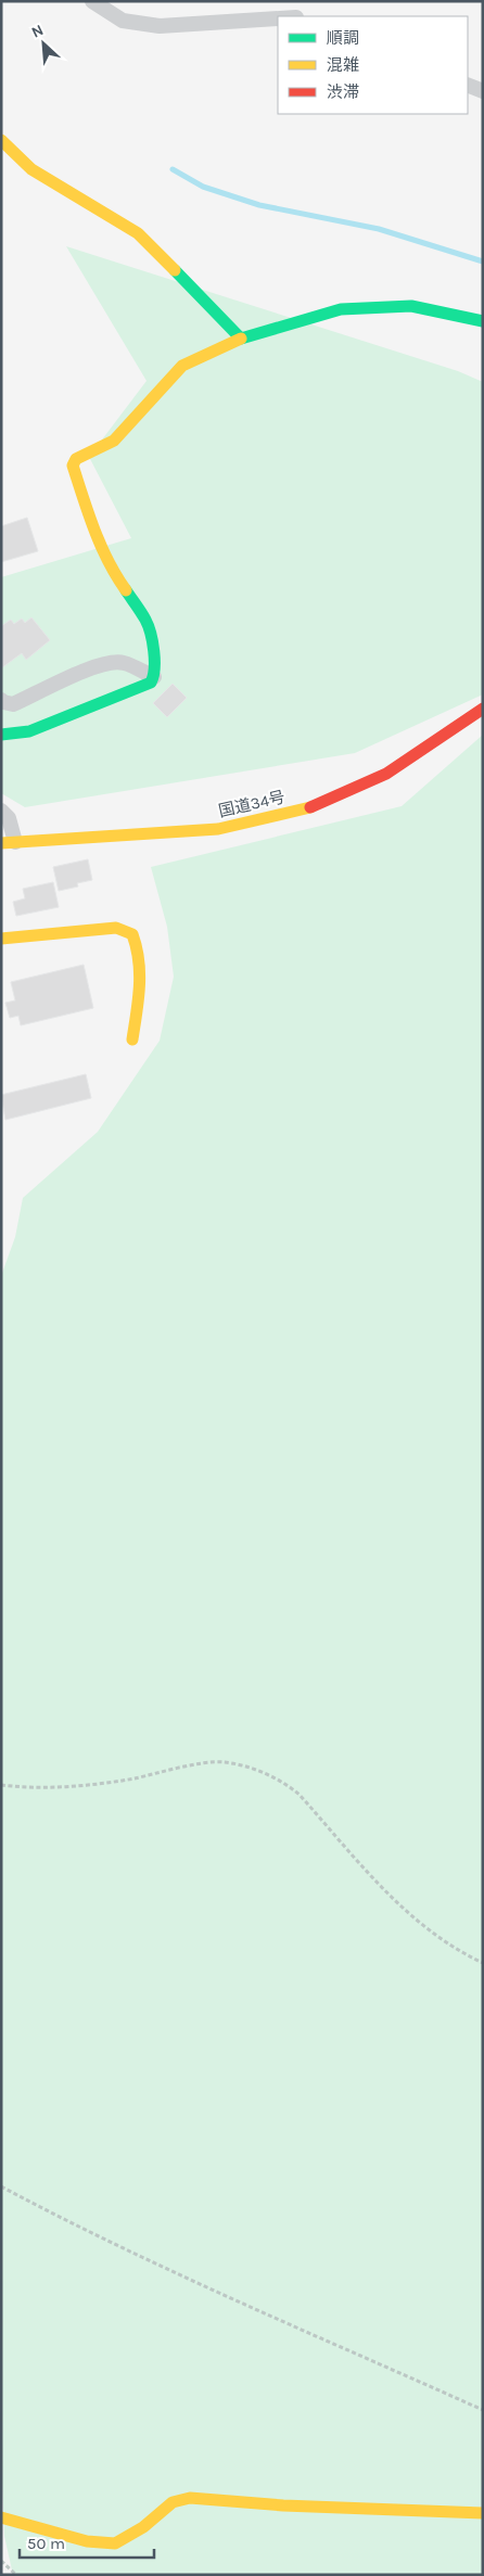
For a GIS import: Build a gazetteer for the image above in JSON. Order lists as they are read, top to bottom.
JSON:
{
  "streets": {
    "main road": ["国道34号"]
  },
  "legend": ["順調", "混雑", "渋滞"],
  "scale_bar": "50 m",
  "north": "top left"
}
